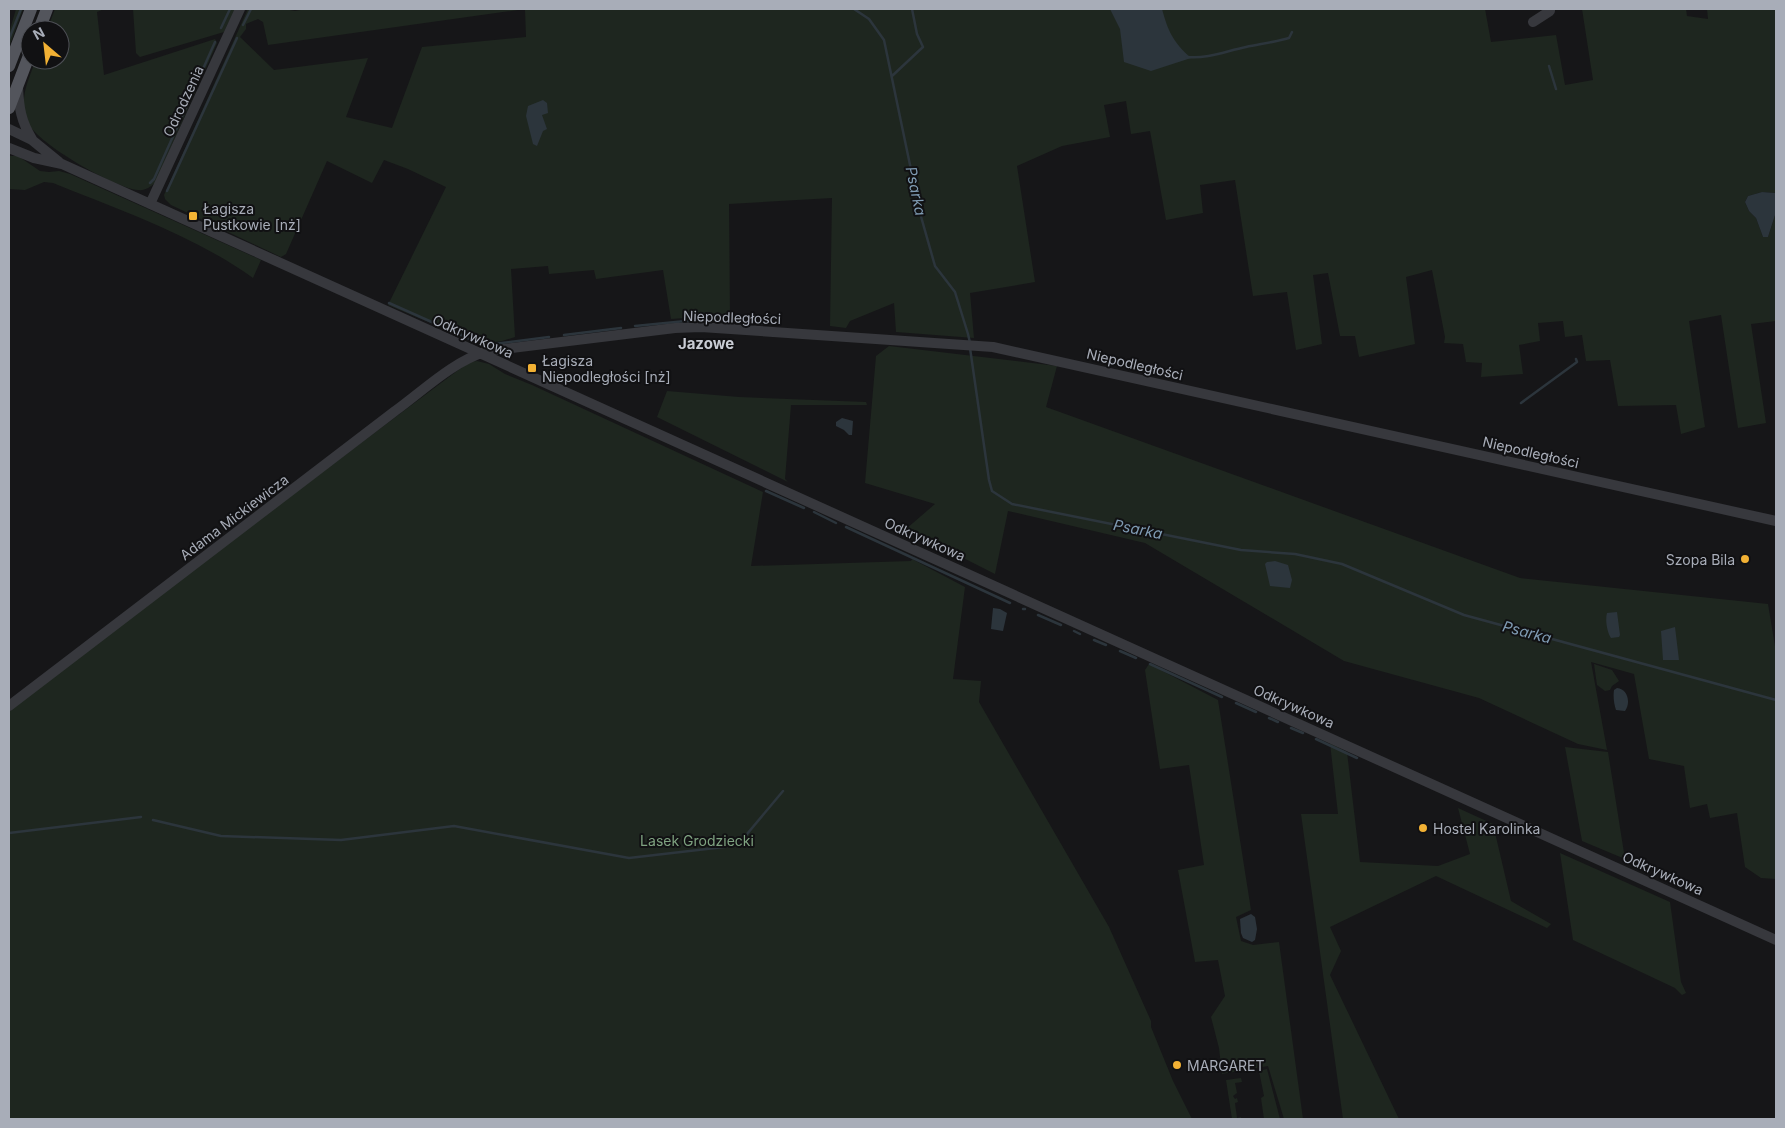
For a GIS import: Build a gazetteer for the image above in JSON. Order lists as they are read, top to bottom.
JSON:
{
  "streets": {
    "street": [
      "Odrodzenia",
      "Niepodległości",
      "Odkrywkowa",
      "Adama Mickiewicza"
    ]
  },
  "crossings": [
    ["Odrodzenia", "Odkrywkowa"],
    ["Niepodległości", "Odkrywkowa"],
    ["Niepodległości", "Adama Mickiewicza"],
    ["Odkrywkowa", "Adama Mickiewicza"]
  ],
  "districts": ["Jazowe"],
  "water": ["Psarka"],
  "parks": ["Lasek Grodziecki"],
  "places": {
    "transit": ["Łagisza Pustkowie [nż]", "Łagisza Niepodległości [nż]"],
    "other": ["Szopa Bila", "Hostel Karolinka", "MARGARET"]
  },
  "north": "top left"
}
